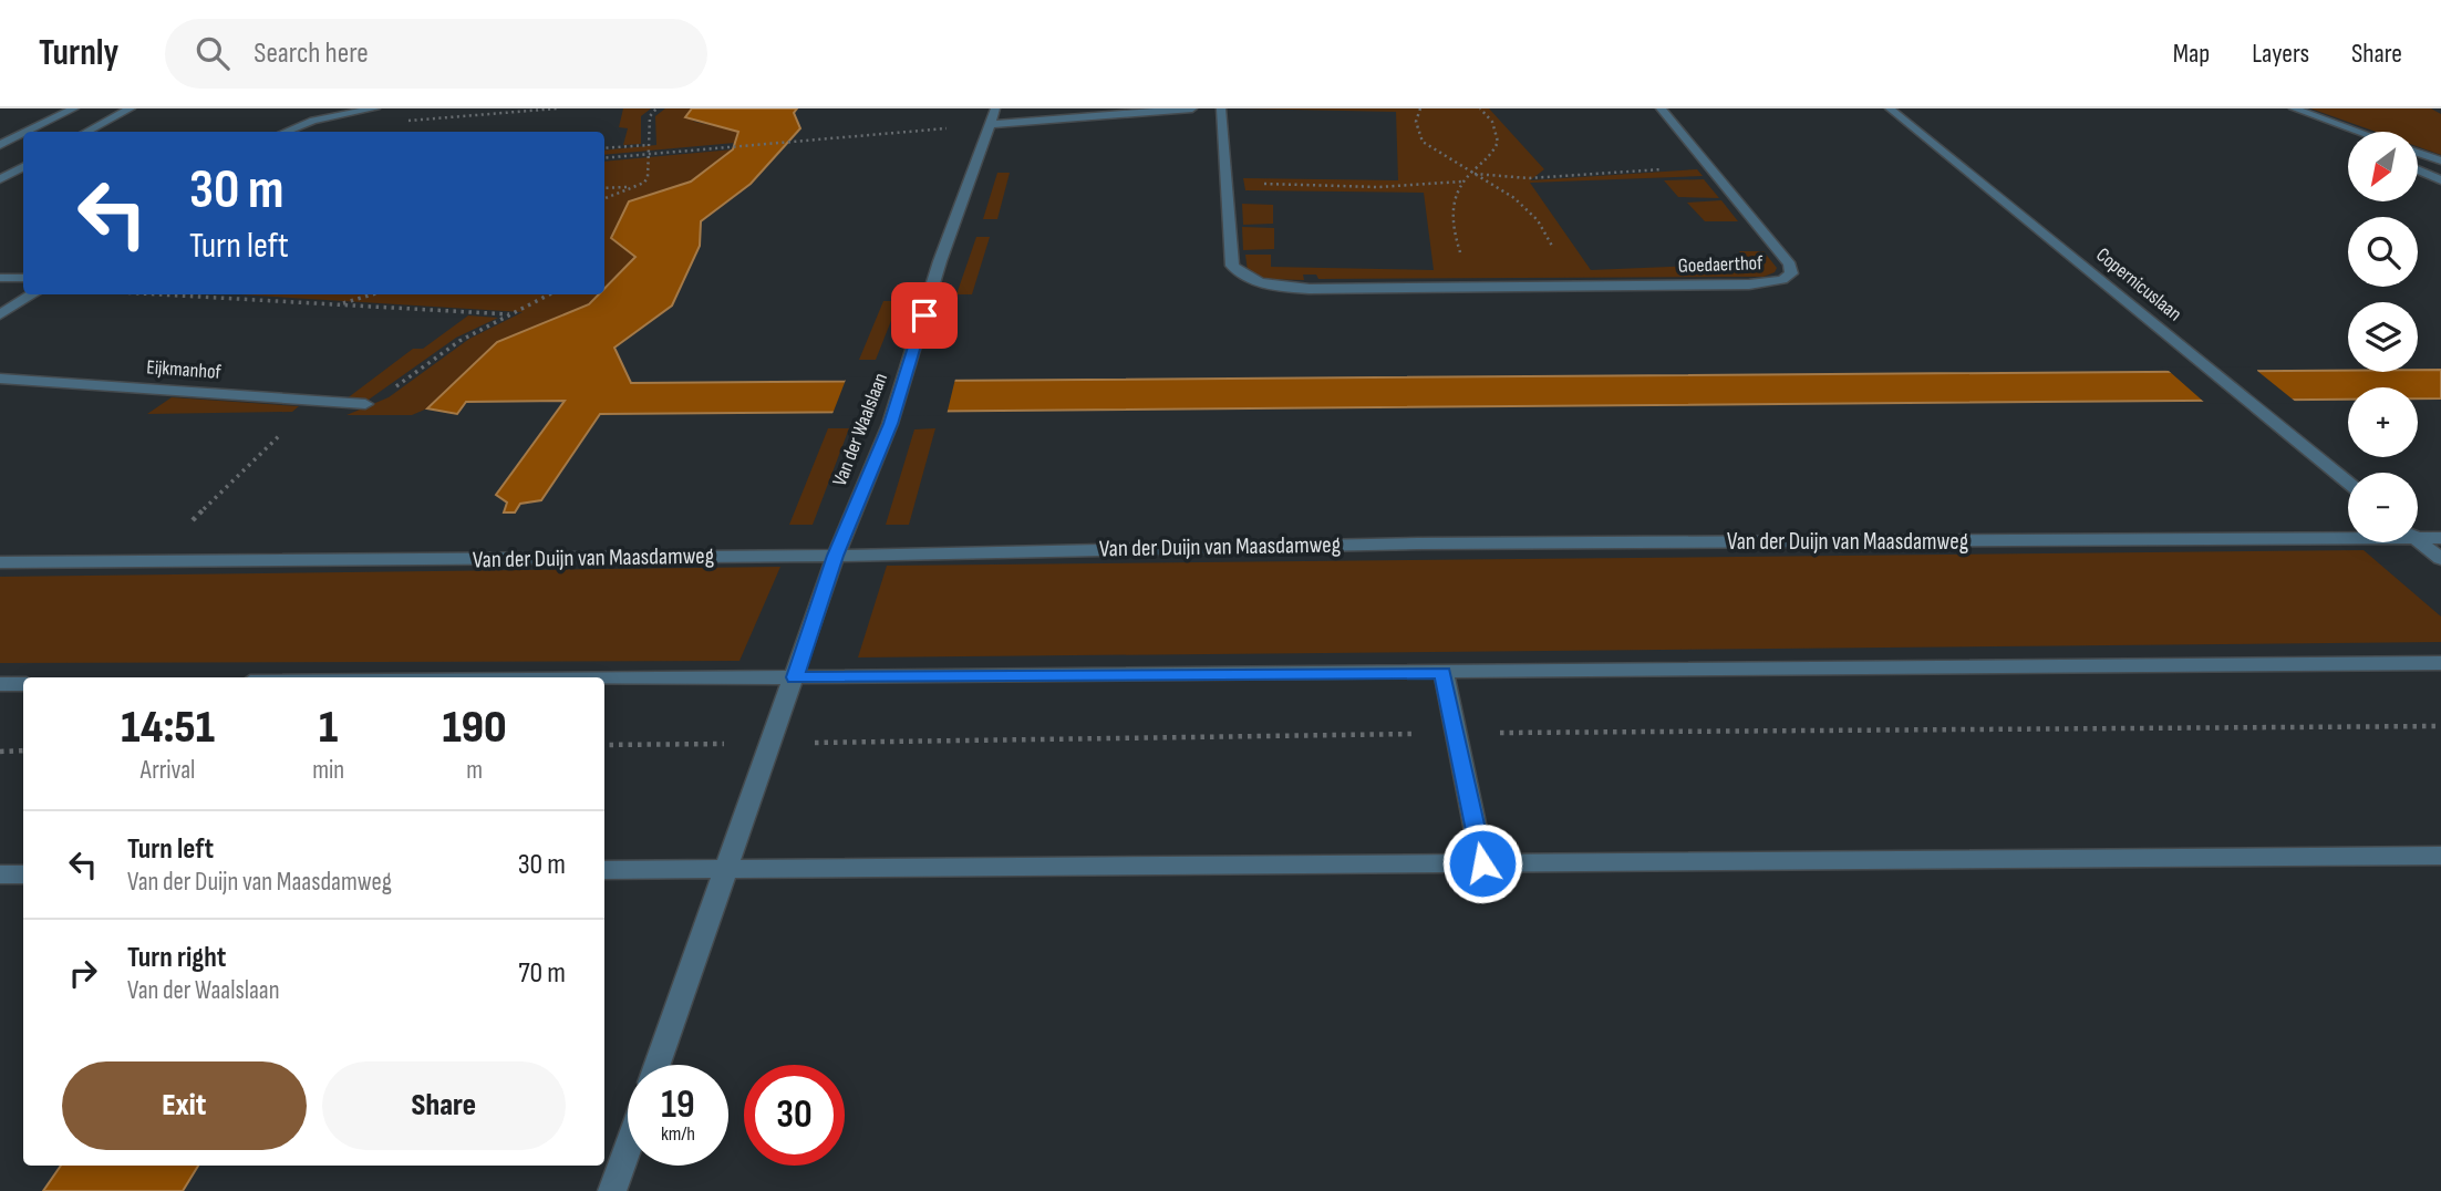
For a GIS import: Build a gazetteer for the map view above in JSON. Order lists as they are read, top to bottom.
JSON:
{
  "streets": {
    "street": [
      "Goedaerthof",
      "Copernicuslaan",
      "Eijkmanhof",
      "Van der Waalslaan",
      "Van der Duijn van Maasdamweg"
    ]
  },
  "crossings": [
    ["Van der Waalslaan", "Van der Duijn van Maasdamweg"]
  ],
  "north": "bottom left",
  "page": {
    "header": "Turnly",
    "search": "Search here",
    "nav": ["Map", "Layers", "Share"],
    "map_buttons": ["+", "−"],
    "turn": ["30 m", "Turn left"],
    "eta": [
      "14:51",
      "Arrival",
      "1",
      "min",
      "190",
      "m"
    ],
    "list": [
      {
        "name": "Turn left",
        "note": "Van der Duijn van Maasdamweg",
        "value": "30 m"
      },
      {
        "name": "Turn right",
        "note": "Van der Waalslaan",
        "value": "70 m"
      }
    ],
    "buttons": ["Exit", "Share"],
    "speed": "19 km/h",
    "limit": "30"
  }
}
